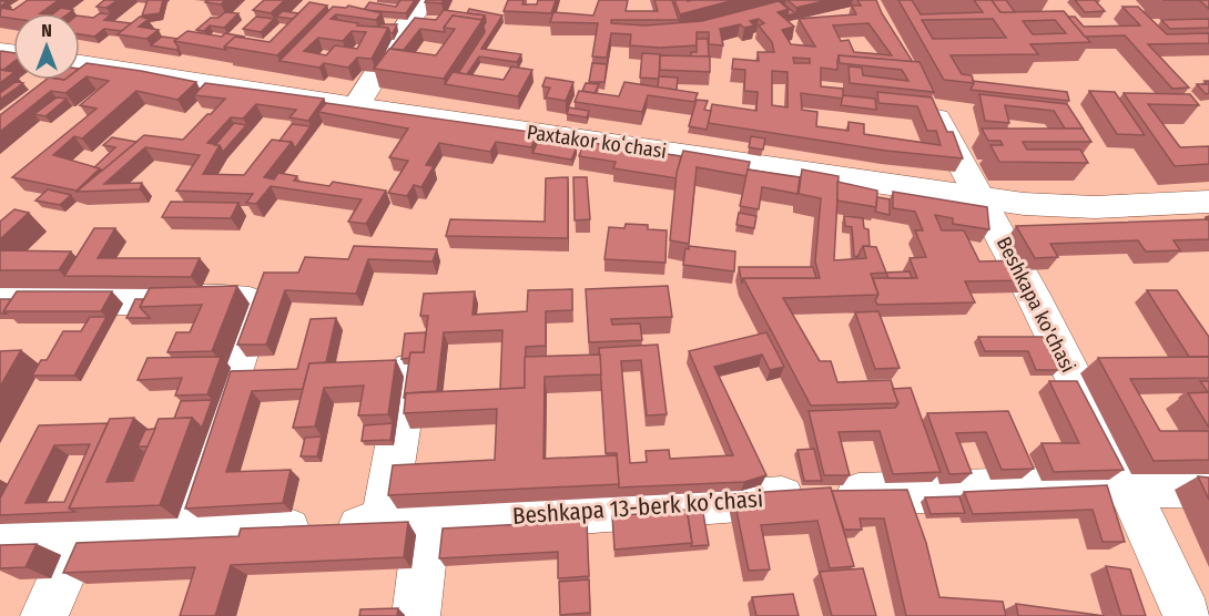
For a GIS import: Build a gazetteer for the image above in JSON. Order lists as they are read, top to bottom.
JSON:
{
  "streets": {
    "street": ["Paxtakor koʻchasi", "Beshkapa ko'chasi", "Beshkapa 13-berk koʼchasi"]
  },
  "crossings": [
    ["Paxtakor koʻchasi", "Beshkapa ko'chasi"],
    ["Beshkapa ko'chasi", "Beshkapa 13-berk koʼchasi"]
  ],
  "north": "top"
}
